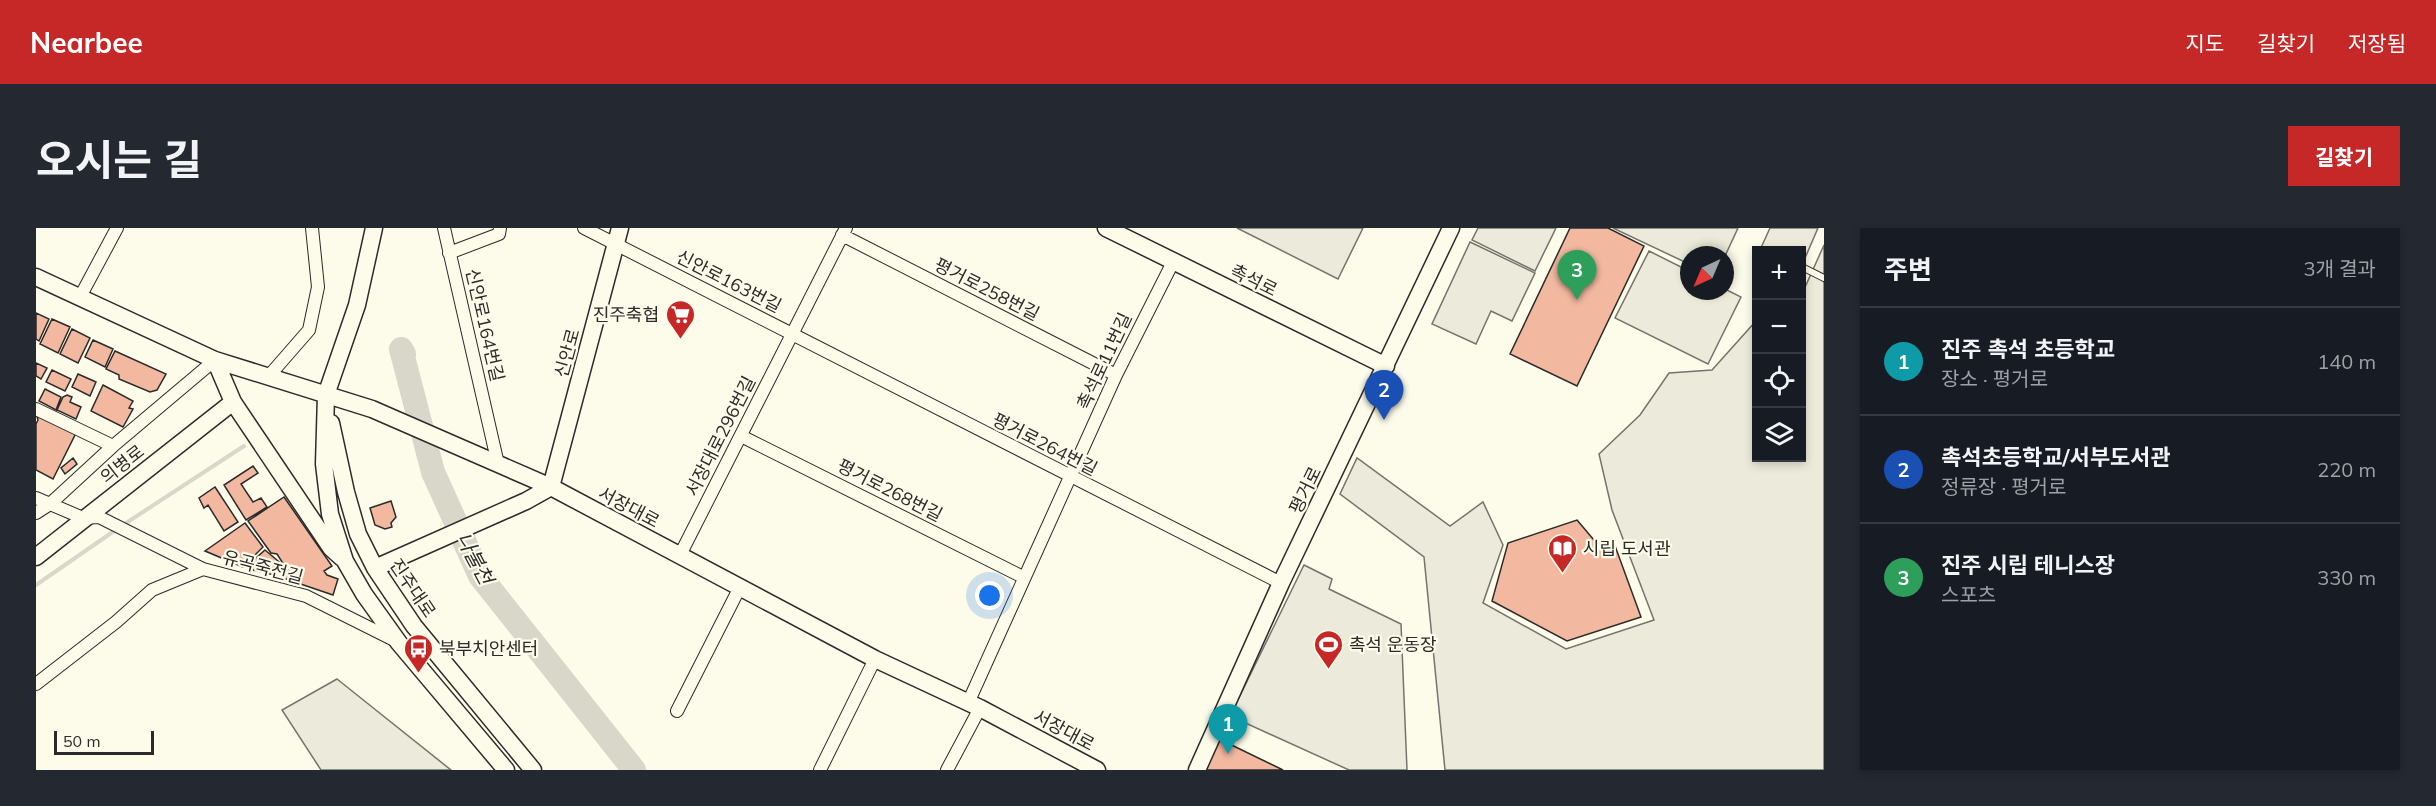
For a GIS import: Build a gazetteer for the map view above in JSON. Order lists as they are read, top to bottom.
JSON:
{
  "streets": {
    "street": [
      "촉석로",
      "신안로163번길",
      "평거로258번길",
      "신안로164번길",
      "신안로",
      "촉석로11번길",
      "서장대로296번길",
      "평거로264번길",
      "의병로",
      "평거로268번길",
      "평거로",
      "서장대로",
      "유곡죽전길",
      "진주대로"
    ]
  },
  "crossings": [
    ["촉석로", "촉석로11번길"],
    ["촉석로", "평거로"],
    ["신안로163번길", "신안로"],
    ["신안로163번길", "서장대로296번길"],
    ["신안로163번길", "평거로264번길"],
    ["평거로258번길", "촉석로11번길"],
    ["평거로258번길", "서장대로296번길"],
    ["신안로164번길", "서장대로"],
    ["신안로", "서장대로"],
    ["촉석로11번길", "평거로264번길"],
    ["촉석로11번길", "평거로268번길"],
    ["촉석로11번길", "서장대로"],
    ["서장대로296번길", "평거로264번길"],
    ["서장대로296번길", "평거로268번길"],
    ["서장대로296번길", "서장대로"],
    ["평거로264번길", "평거로"],
    ["서장대로", "진주대로"]
  ],
  "water": ["나불천"],
  "places": {
    "supermarket": ["진주축협"],
    "library": ["시립 도서관"],
    "sports": ["촉석 운동장"],
    "bus stop": ["북부치안센터"]
  },
  "scale_bar": "50 m",
  "north": "bottom left",
  "page": {
    "header": "Nearbee",
    "nav": ["지도", "길찾기", "저장됨"],
    "title": "오시는 길",
    "buttons": "길찾기",
    "heading": ["주변", "3개 결과"],
    "map_buttons": ["+", "−"],
    "pins": ["3", "2", "1"],
    "list": [
      {
        "mark": "1",
        "name": "진주 촉석 초등학교",
        "note": "장소 · 평거로",
        "value": "140 m"
      },
      {
        "mark": "2",
        "name": "촉석초등학교/서부도서관",
        "note": "정류장 · 평거로",
        "value": "220 m"
      },
      {
        "mark": "3",
        "name": "진주 시립 테니스장",
        "note": "스포츠",
        "value": "330 m"
      }
    ],
    "scale": "50 m"
  }
}
